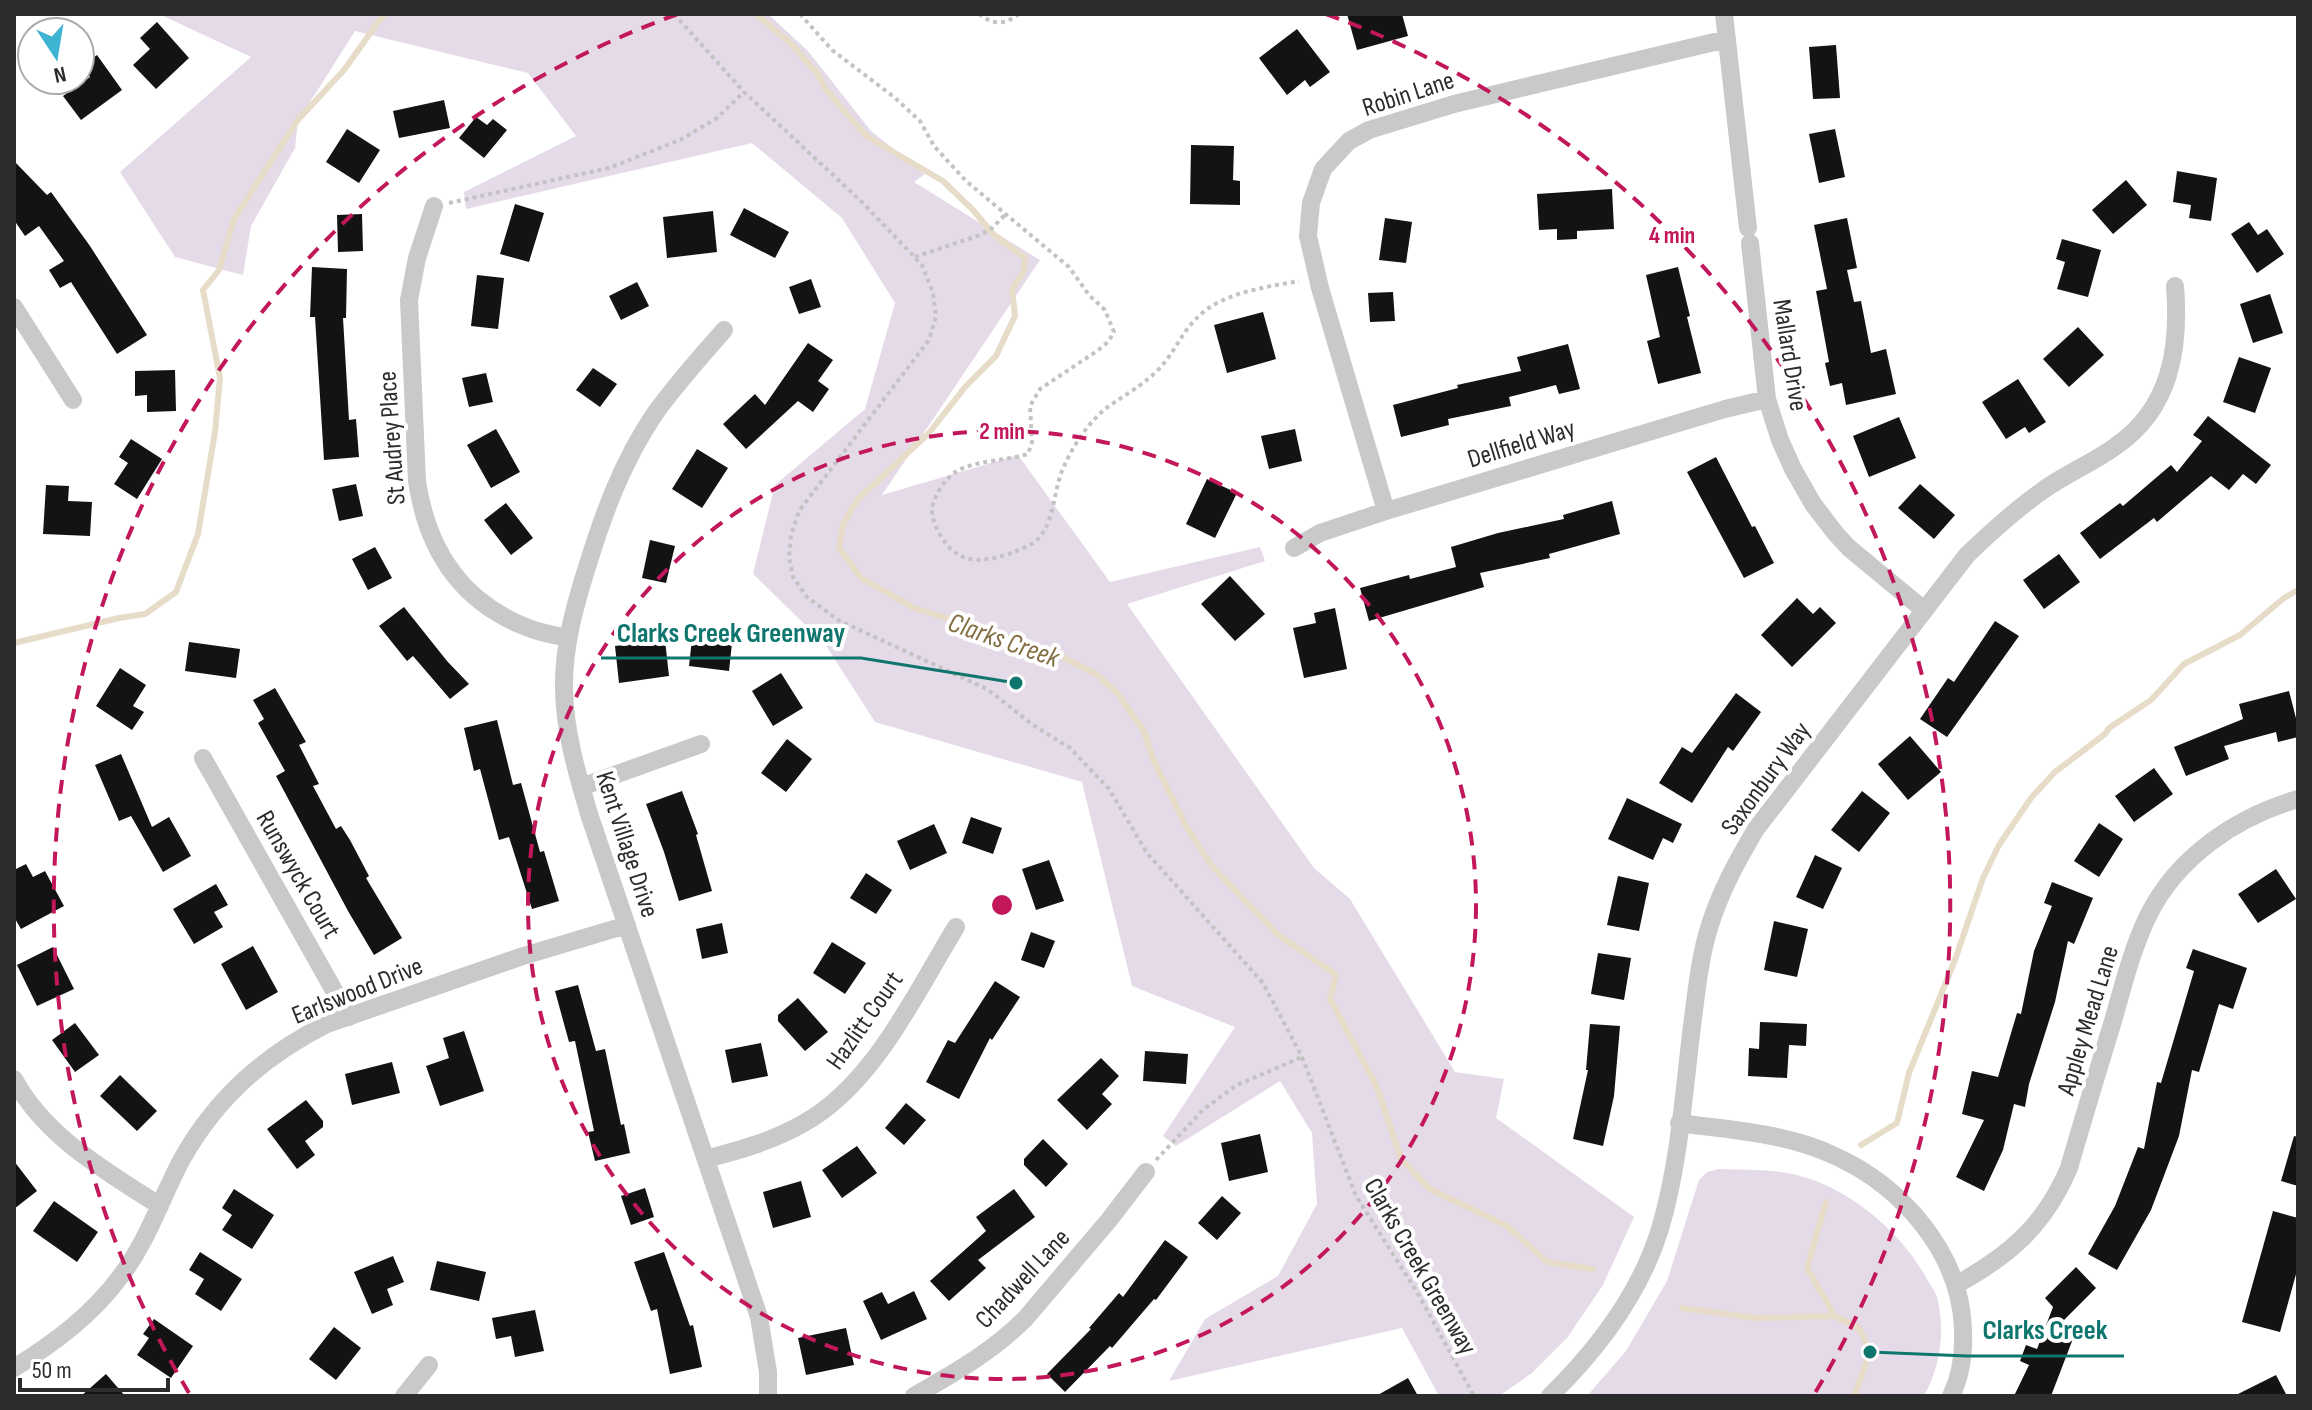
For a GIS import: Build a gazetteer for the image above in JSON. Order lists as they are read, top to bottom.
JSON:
{
  "streets": {
    "street": [
      "Robin Lane",
      "Mallard Drive",
      "St Audrey Place",
      "Dellfield Way",
      "Saxonbury Way",
      "Kent Village Drive",
      "Runswyck Court",
      "Earlswood Drive",
      "Hazlitt Court",
      "Appley Mead Lane",
      "Chadwell Lane"
    ],
    "path": ["Clarks Creek Greenway"]
  },
  "crossings": [
    ["Robin Lane", "Mallard Drive"],
    ["Robin Lane", "Dellfield Way"],
    ["Mallard Drive", "Dellfield Way"],
    ["Mallard Drive", "Saxonbury Way"],
    ["St Audrey Place", "Kent Village Drive"],
    ["Kent Village Drive", "Earlswood Drive"],
    ["Kent Village Drive", "Hazlitt Court"],
    ["Runswyck Court", "Earlswood Drive"]
  ],
  "water": ["Clarks Creek"],
  "places": ["Clarks Creek Greenway", "Clarks Creek"],
  "scale_bar": "50 m",
  "north": "bottom",
  "rings": ["4 min", "2 min"]
}
